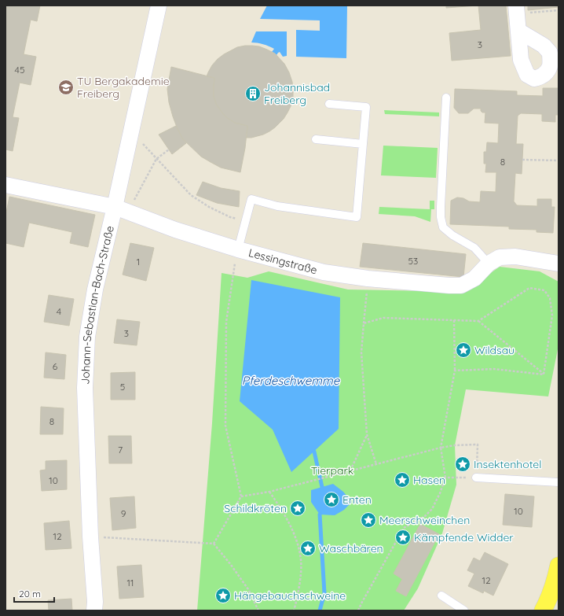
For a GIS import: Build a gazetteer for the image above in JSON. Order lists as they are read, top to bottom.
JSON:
{
  "streets": {
    "street": ["Lessingstraße", "Johann-Sebastian-Bach-Straße"]
  },
  "crossings": [
    ["Lessingstraße", "Johann-Sebastian-Bach-Straße"]
  ],
  "water": ["Pferdeschwemme"],
  "parks": ["Tierpark"],
  "places": {
    "school or university": ["TU Bergakademie Freiberg"],
    "building": ["Johannisbad Freiberg"],
    "place": [
      "Wildsau",
      "Insektenhotel",
      "Hasen",
      "Enten",
      "Schildkröten",
      "Meerschweinchen",
      "Kämpfende Widder",
      "Waschbären",
      "Hängebauchschweine"
    ]
  },
  "house_numbers": [
    "3",
    "45",
    "8",
    "53",
    "1",
    "4",
    "3",
    "6",
    "5",
    "8",
    "7",
    "10",
    "10",
    "9",
    "12",
    "12",
    "11"
  ],
  "scale_bar": "20 m"
}
